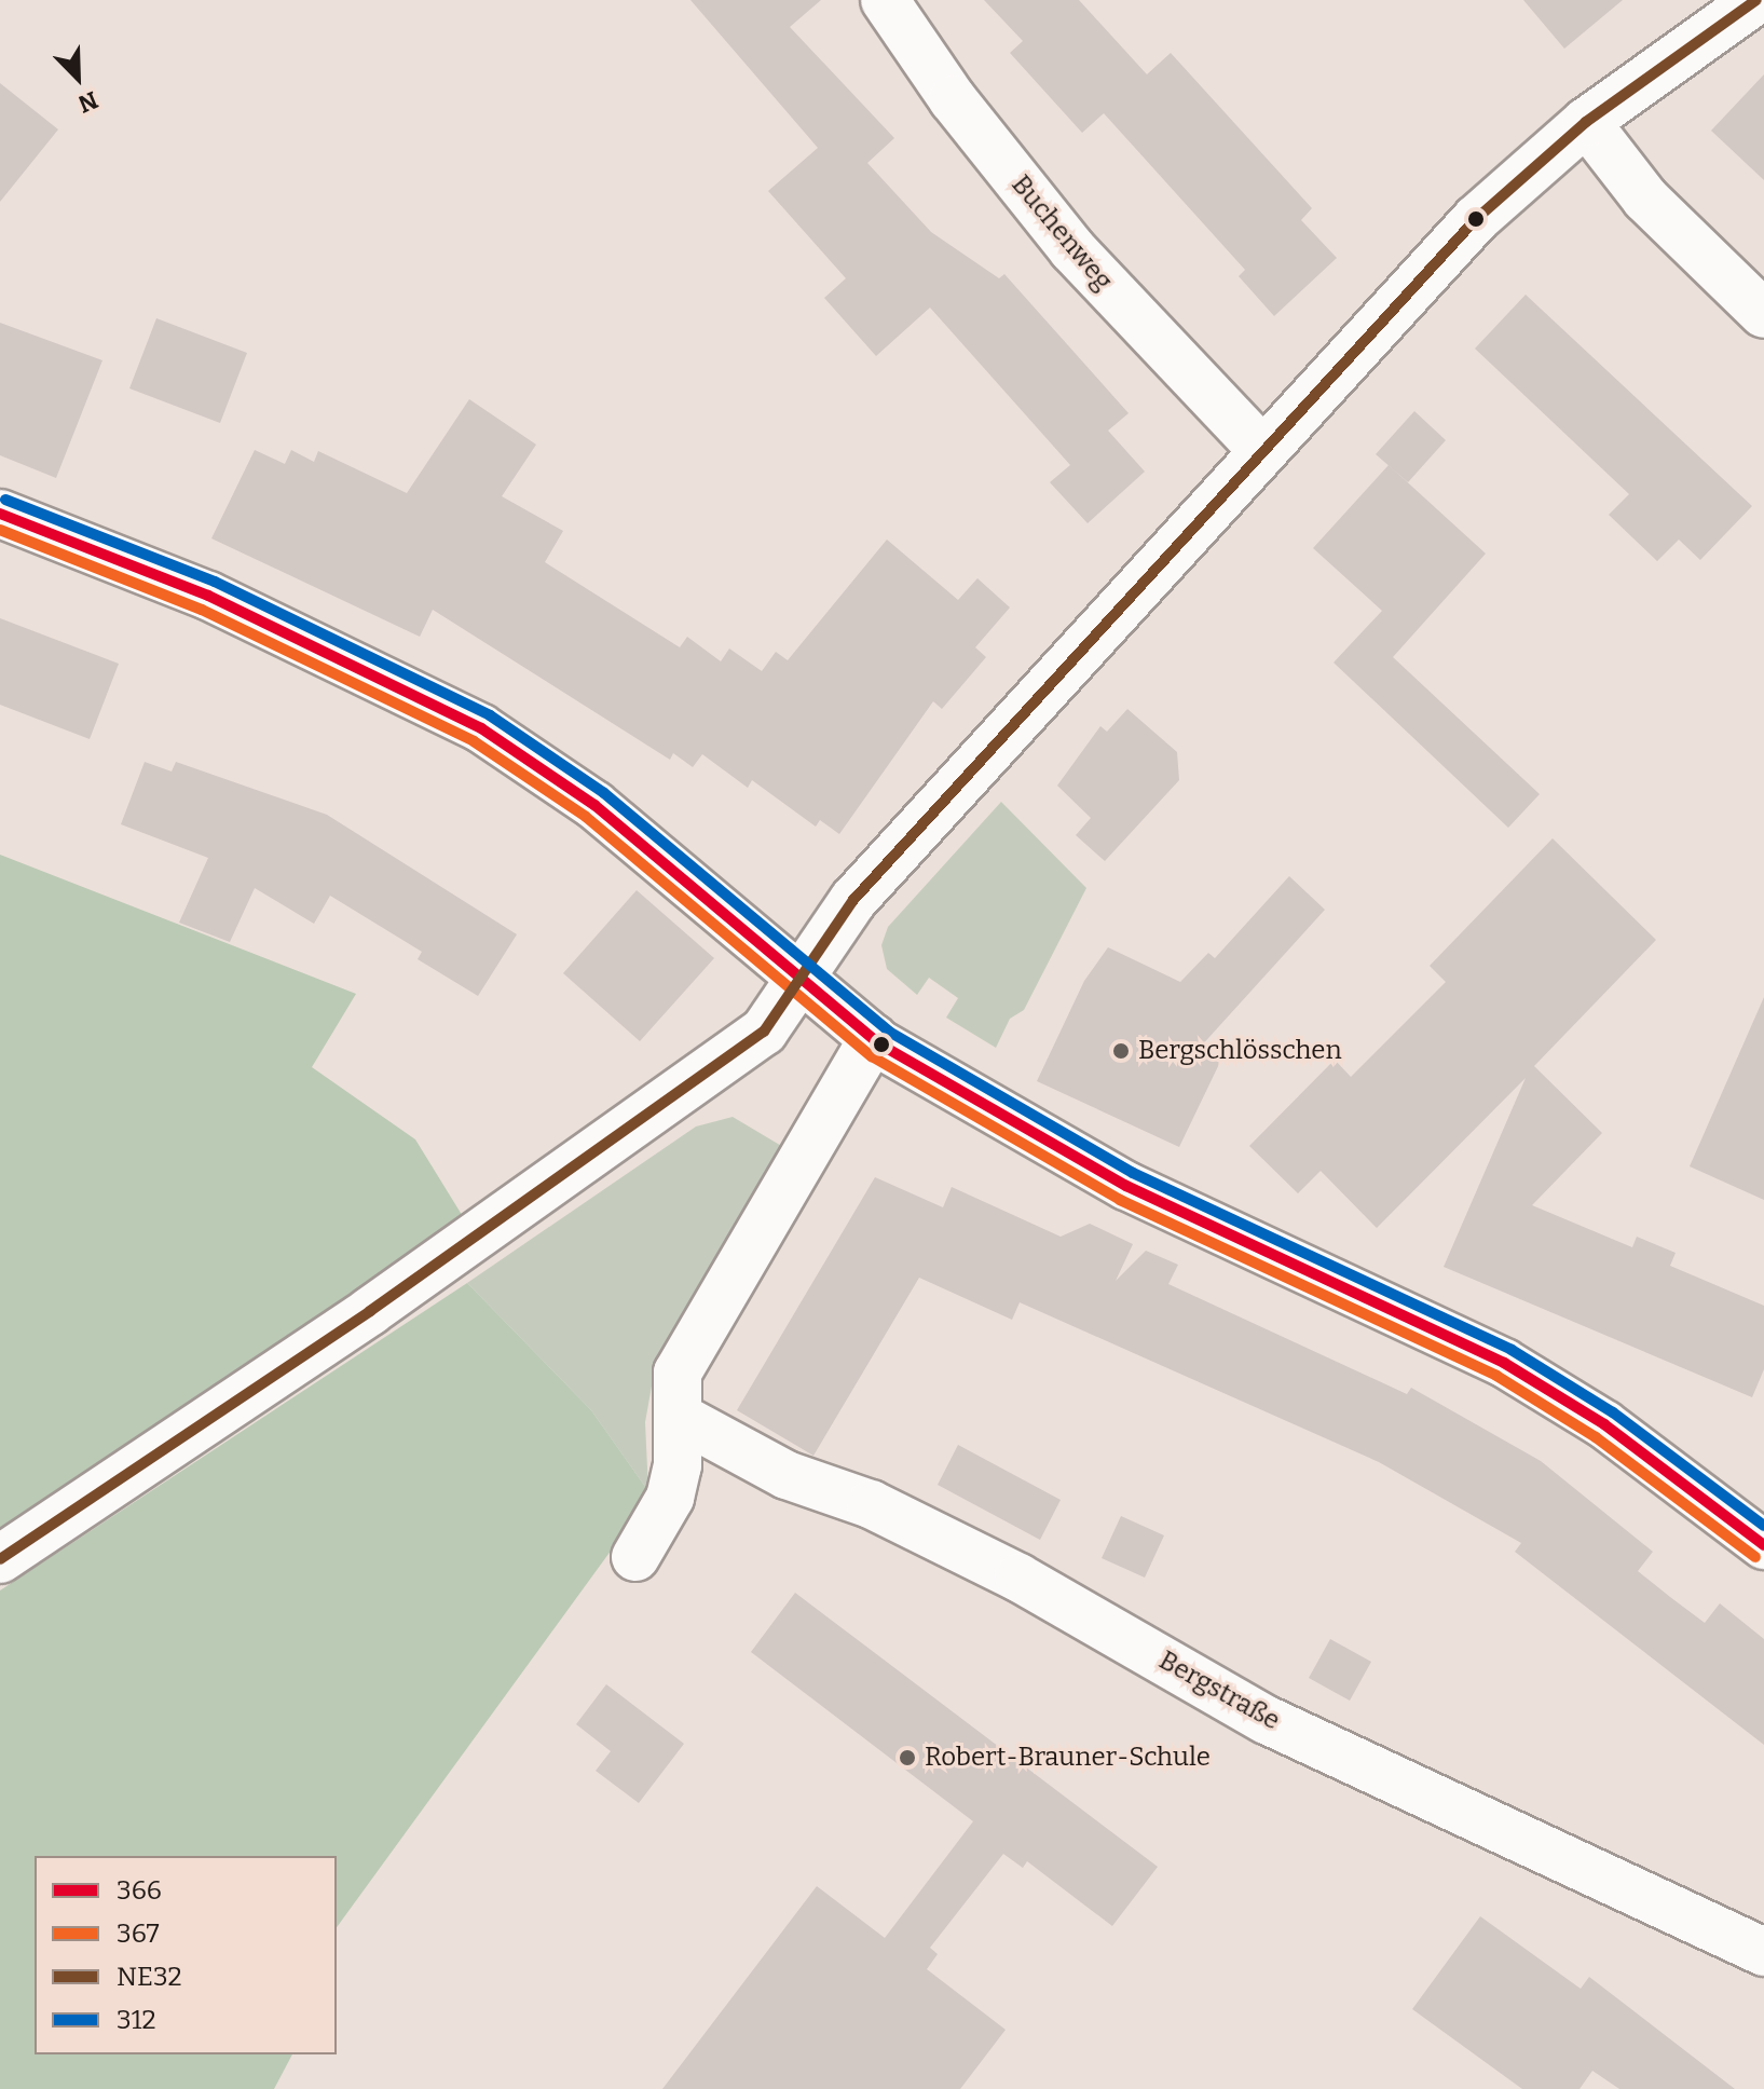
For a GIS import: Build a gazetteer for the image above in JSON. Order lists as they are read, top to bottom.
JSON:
{
  "streets": {
    "street": ["Buchenweg", "Bergstraße"]
  },
  "places": ["Bergschlösschen", "Robert-Brauner-Schule"],
  "lines": [
    "transit line NE32",
    "transit line 312",
    "transit line 366",
    "transit line 367"
  ],
  "legend": [
    "366",
    "367",
    "NE32",
    "312"
  ],
  "north": "bottom right"
}
